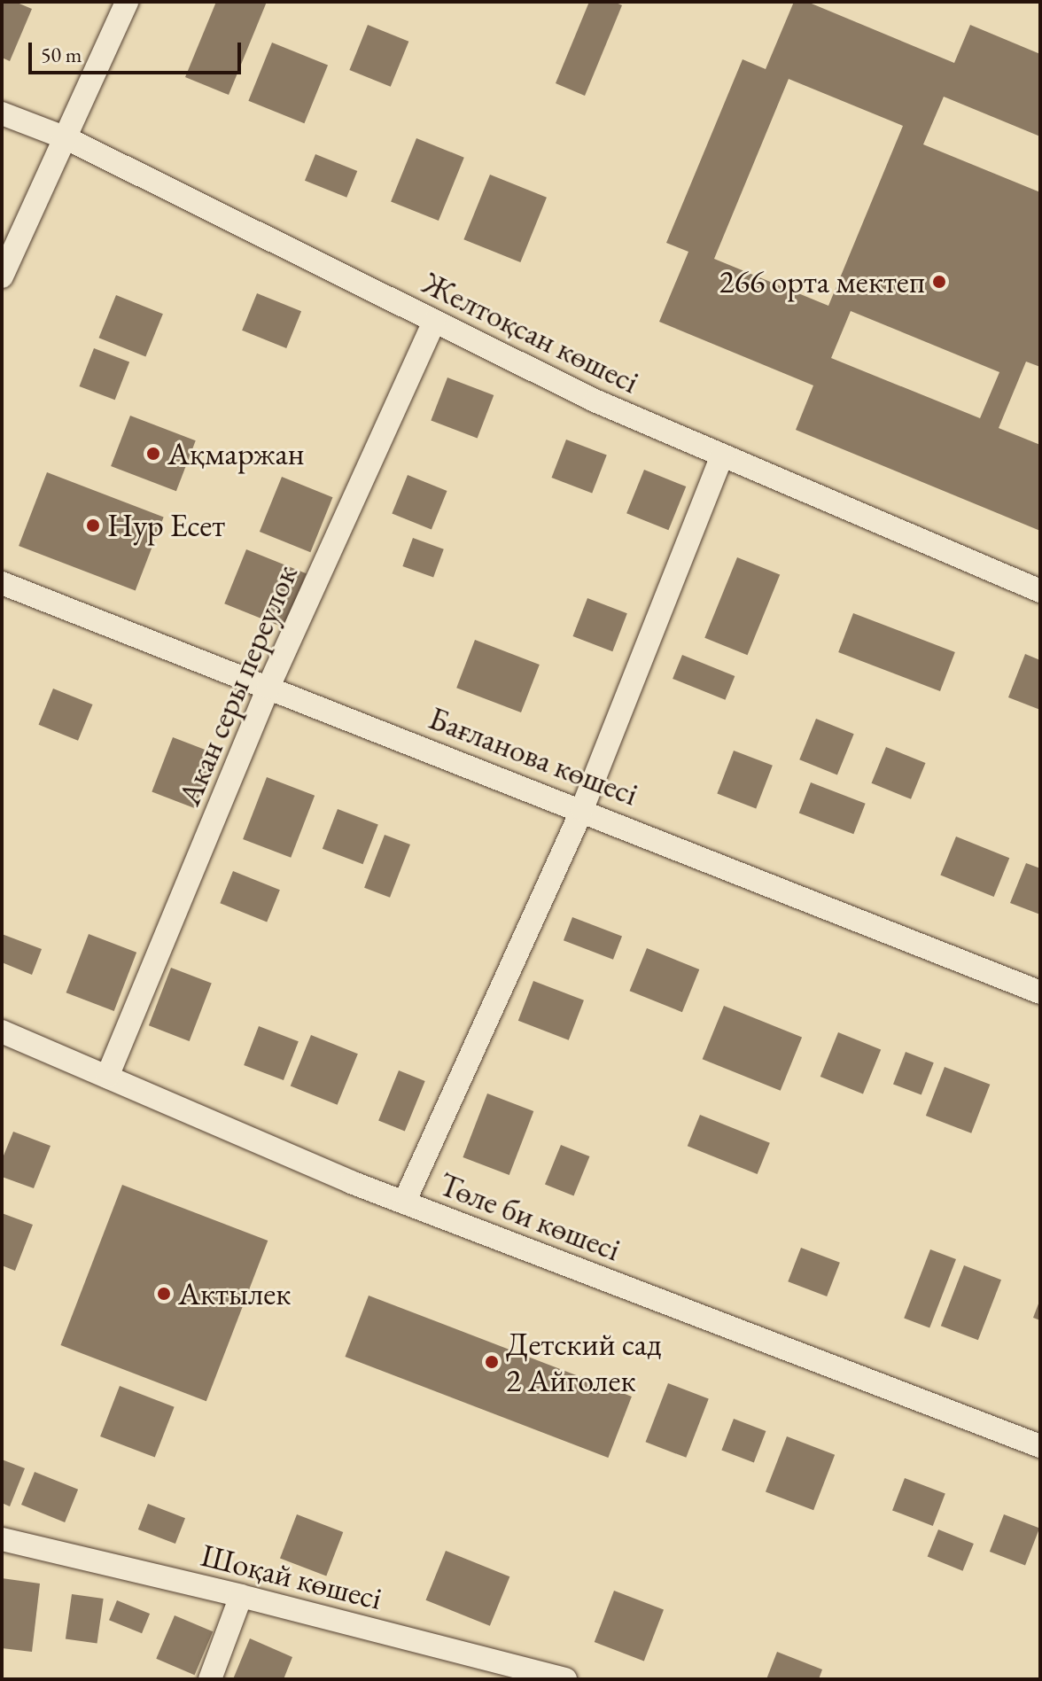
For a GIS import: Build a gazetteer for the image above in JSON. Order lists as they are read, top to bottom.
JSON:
{
  "streets": {
    "street": [
      "Желтоқсан көшесі",
      "Акан серы переулок",
      "Бағланова көшесі",
      "Төле би көшесі",
      "Шоқай көшесі"
    ]
  },
  "crossings": [
    ["Желтоқсан көшесі", "Акан серы переулок"],
    ["Акан серы переулок", "Бағланова көшесі"],
    ["Акан серы переулок", "Төле би көшесі"]
  ],
  "places": [
    "266 орта мектеп",
    "Ақмаржан",
    "Нур Есет",
    "Актылек",
    "Детский сад 2 Айголек"
  ],
  "scale_bar": "50 m"
}
